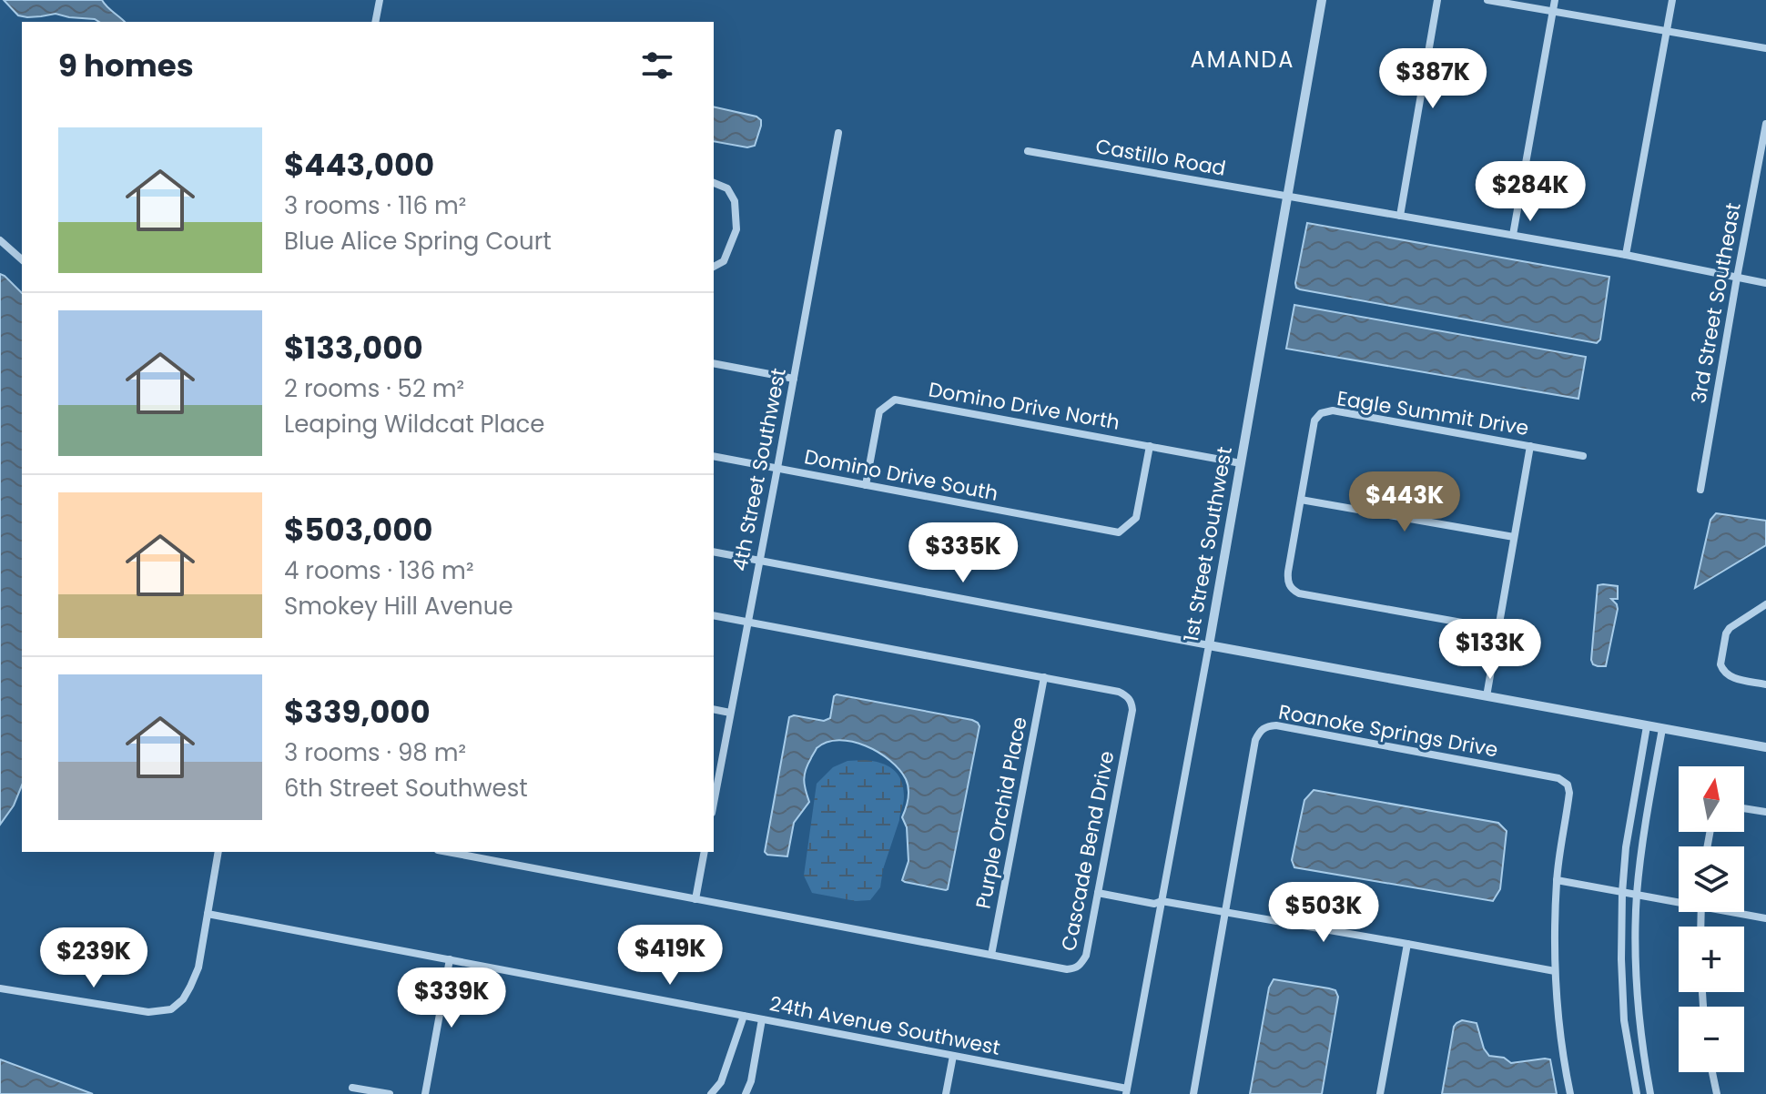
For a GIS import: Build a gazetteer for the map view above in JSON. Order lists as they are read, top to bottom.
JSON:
{
  "streets": {
    "street": [
      "Castillo Road",
      "3rd Street Southeast",
      "Domino Drive North",
      "Eagle Summit Drive",
      "4th Street Southwest",
      "Domino Drive South",
      "1st Street Southwest",
      "Roanoke Springs Drive",
      "Purple Orchid Place",
      "Cascade Bend Drive",
      "24th Avenue Southwest"
    ]
  },
  "crossings": [
    ["Castillo Road", "3rd Street Southeast"],
    ["Castillo Road", "1st Street Southwest"],
    ["Domino Drive North", "Domino Drive South"],
    ["Domino Drive North", "1st Street Southwest"],
    ["4th Street Southwest", "Domino Drive South"],
    ["4th Street Southwest", "Cascade Bend Drive"],
    ["1st Street Southwest", "24th Avenue Southwest"],
    ["Purple Orchid Place", "Cascade Bend Drive"]
  ],
  "districts": ["AMANDA"],
  "north": "top",
  "page": {
    "heading": "9 homes",
    "price": [
      "$387K",
      "$284K",
      "$443K",
      "$335K",
      "$133K",
      "$503K",
      "$419K",
      "$239K",
      "$339K"
    ],
    "list": [
      {
        "name": "$443,000",
        "note": "3 rooms · 116 m² · Blue Alice Spring Court"
      },
      {
        "name": "$133,000",
        "note": "2 rooms · 52 m² · Leaping Wildcat Place"
      },
      {
        "name": "$503,000",
        "note": "4 rooms · 136 m² · Smokey Hill Avenue"
      },
      {
        "name": "$339,000",
        "note": "3 rooms · 98 m² · 6th Street Southwest"
      }
    ],
    "map_buttons": ["+", "−"]
  }
}
